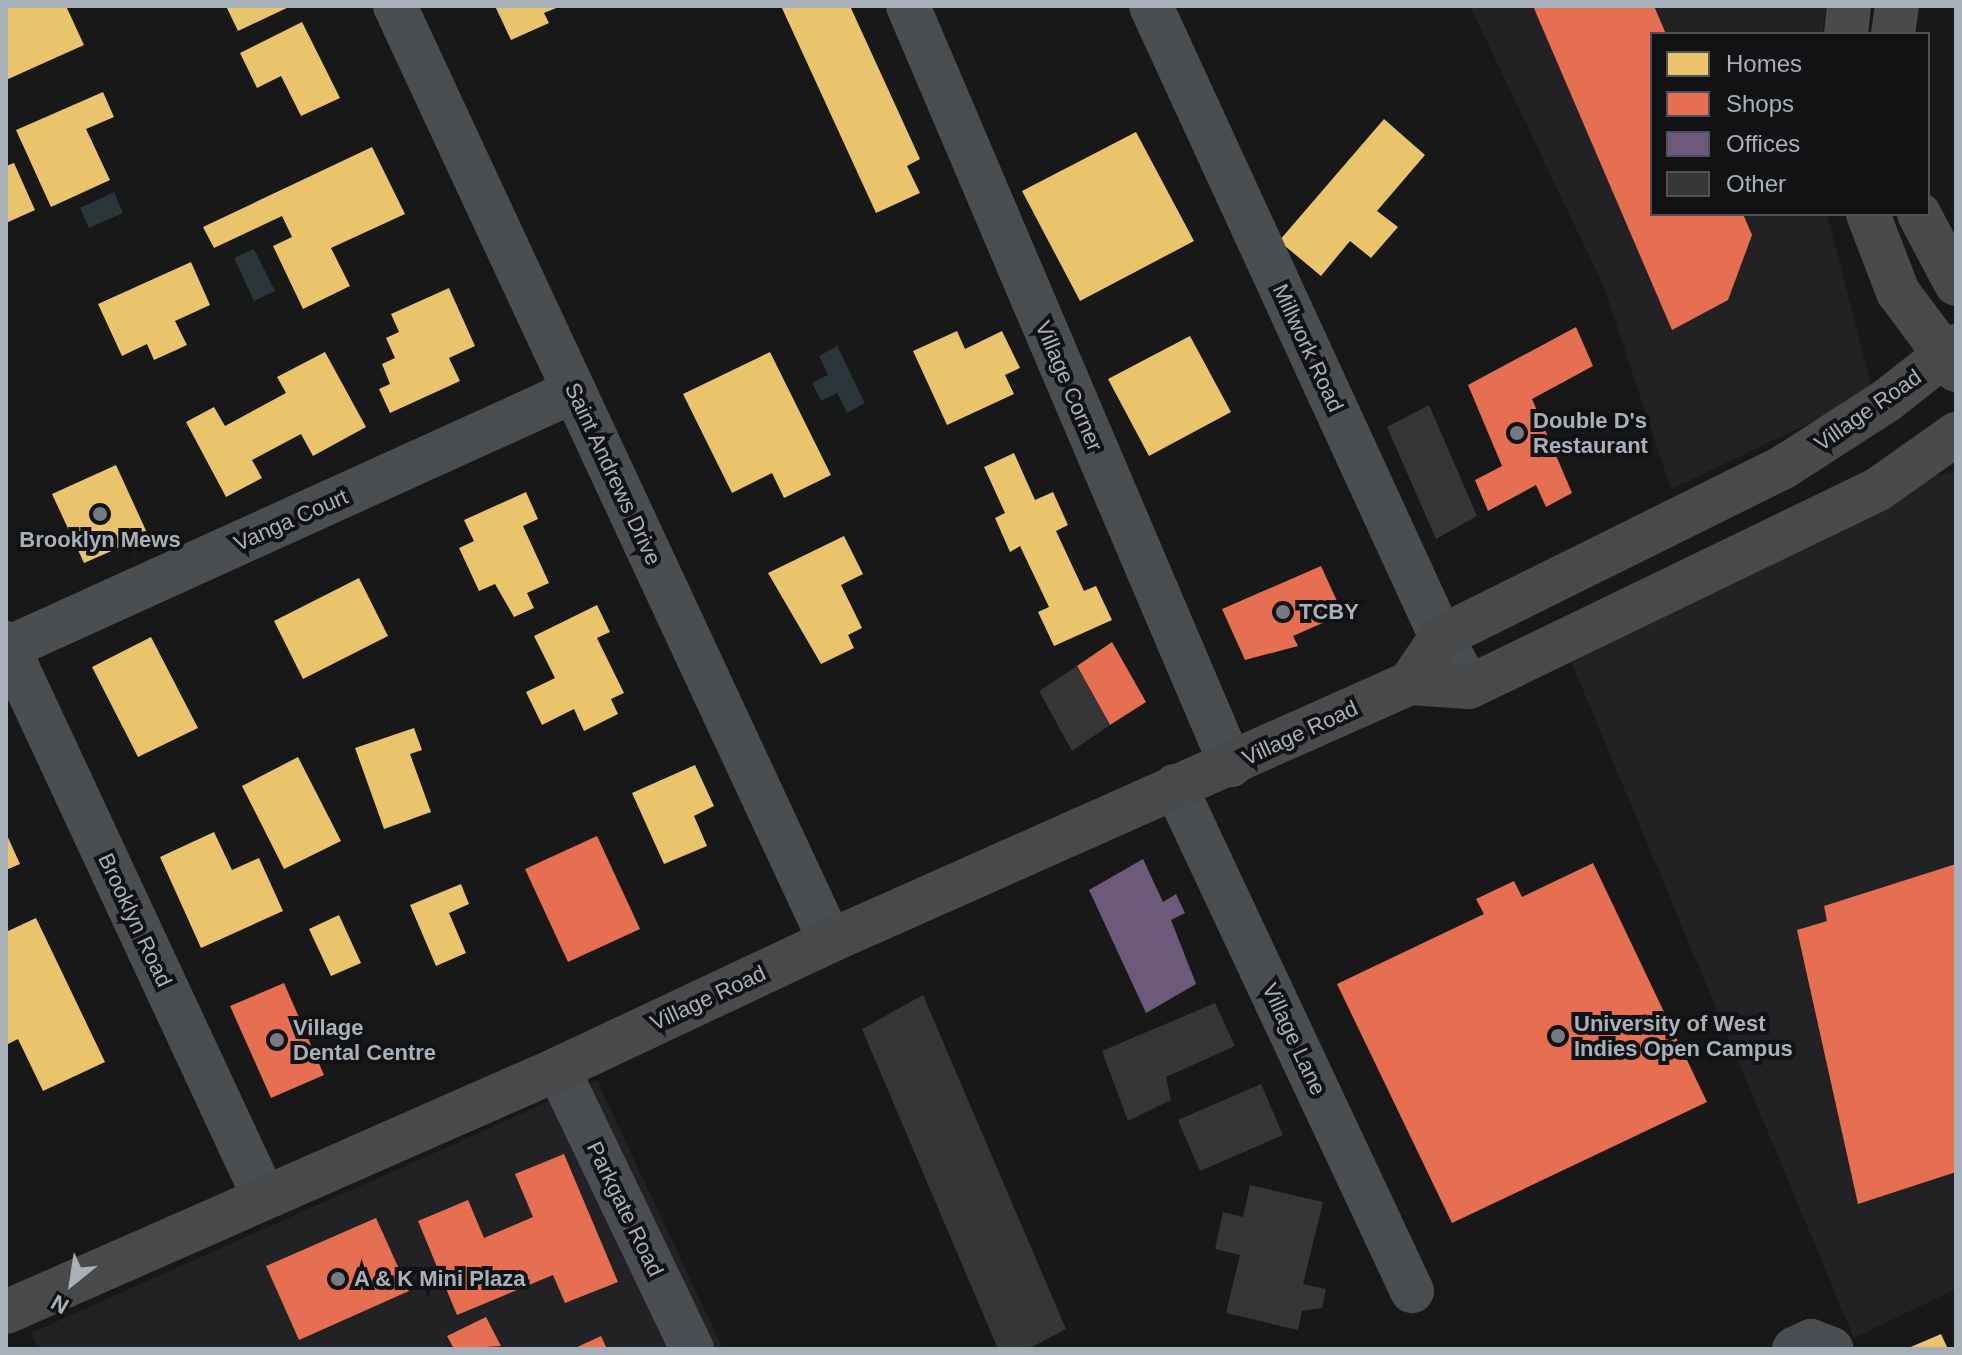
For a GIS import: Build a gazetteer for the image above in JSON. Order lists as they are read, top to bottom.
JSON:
{
  "streets": {
    "main road": ["Village Road"],
    "street": [
      "Millwork Road",
      "Village Corner",
      "Saint Andrews Drive",
      "Vanga Court",
      "Brooklyn Road",
      "Village Lane",
      "Parkgate Road"
    ]
  },
  "crossings": [
    ["Millwork Road", "Village Road"],
    ["Village Corner", "Village Road"],
    ["Village Road", "Saint Andrews Drive"],
    ["Village Road", "Brooklyn Road"],
    ["Village Road", "Village Lane"],
    ["Village Road", "Parkgate Road"],
    ["Saint Andrews Drive", "Vanga Court"],
    ["Vanga Court", "Brooklyn Road"]
  ],
  "places": [
    "Double D's Restaurant",
    "Brooklyn Mews",
    "TCBY",
    "University of West Indies Open Campus",
    "Village Dental Centre",
    "A & K Mini Plaza"
  ],
  "legend": [
    "Homes",
    "Shops",
    "Offices",
    "Other"
  ],
  "north": "bottom left"
}
